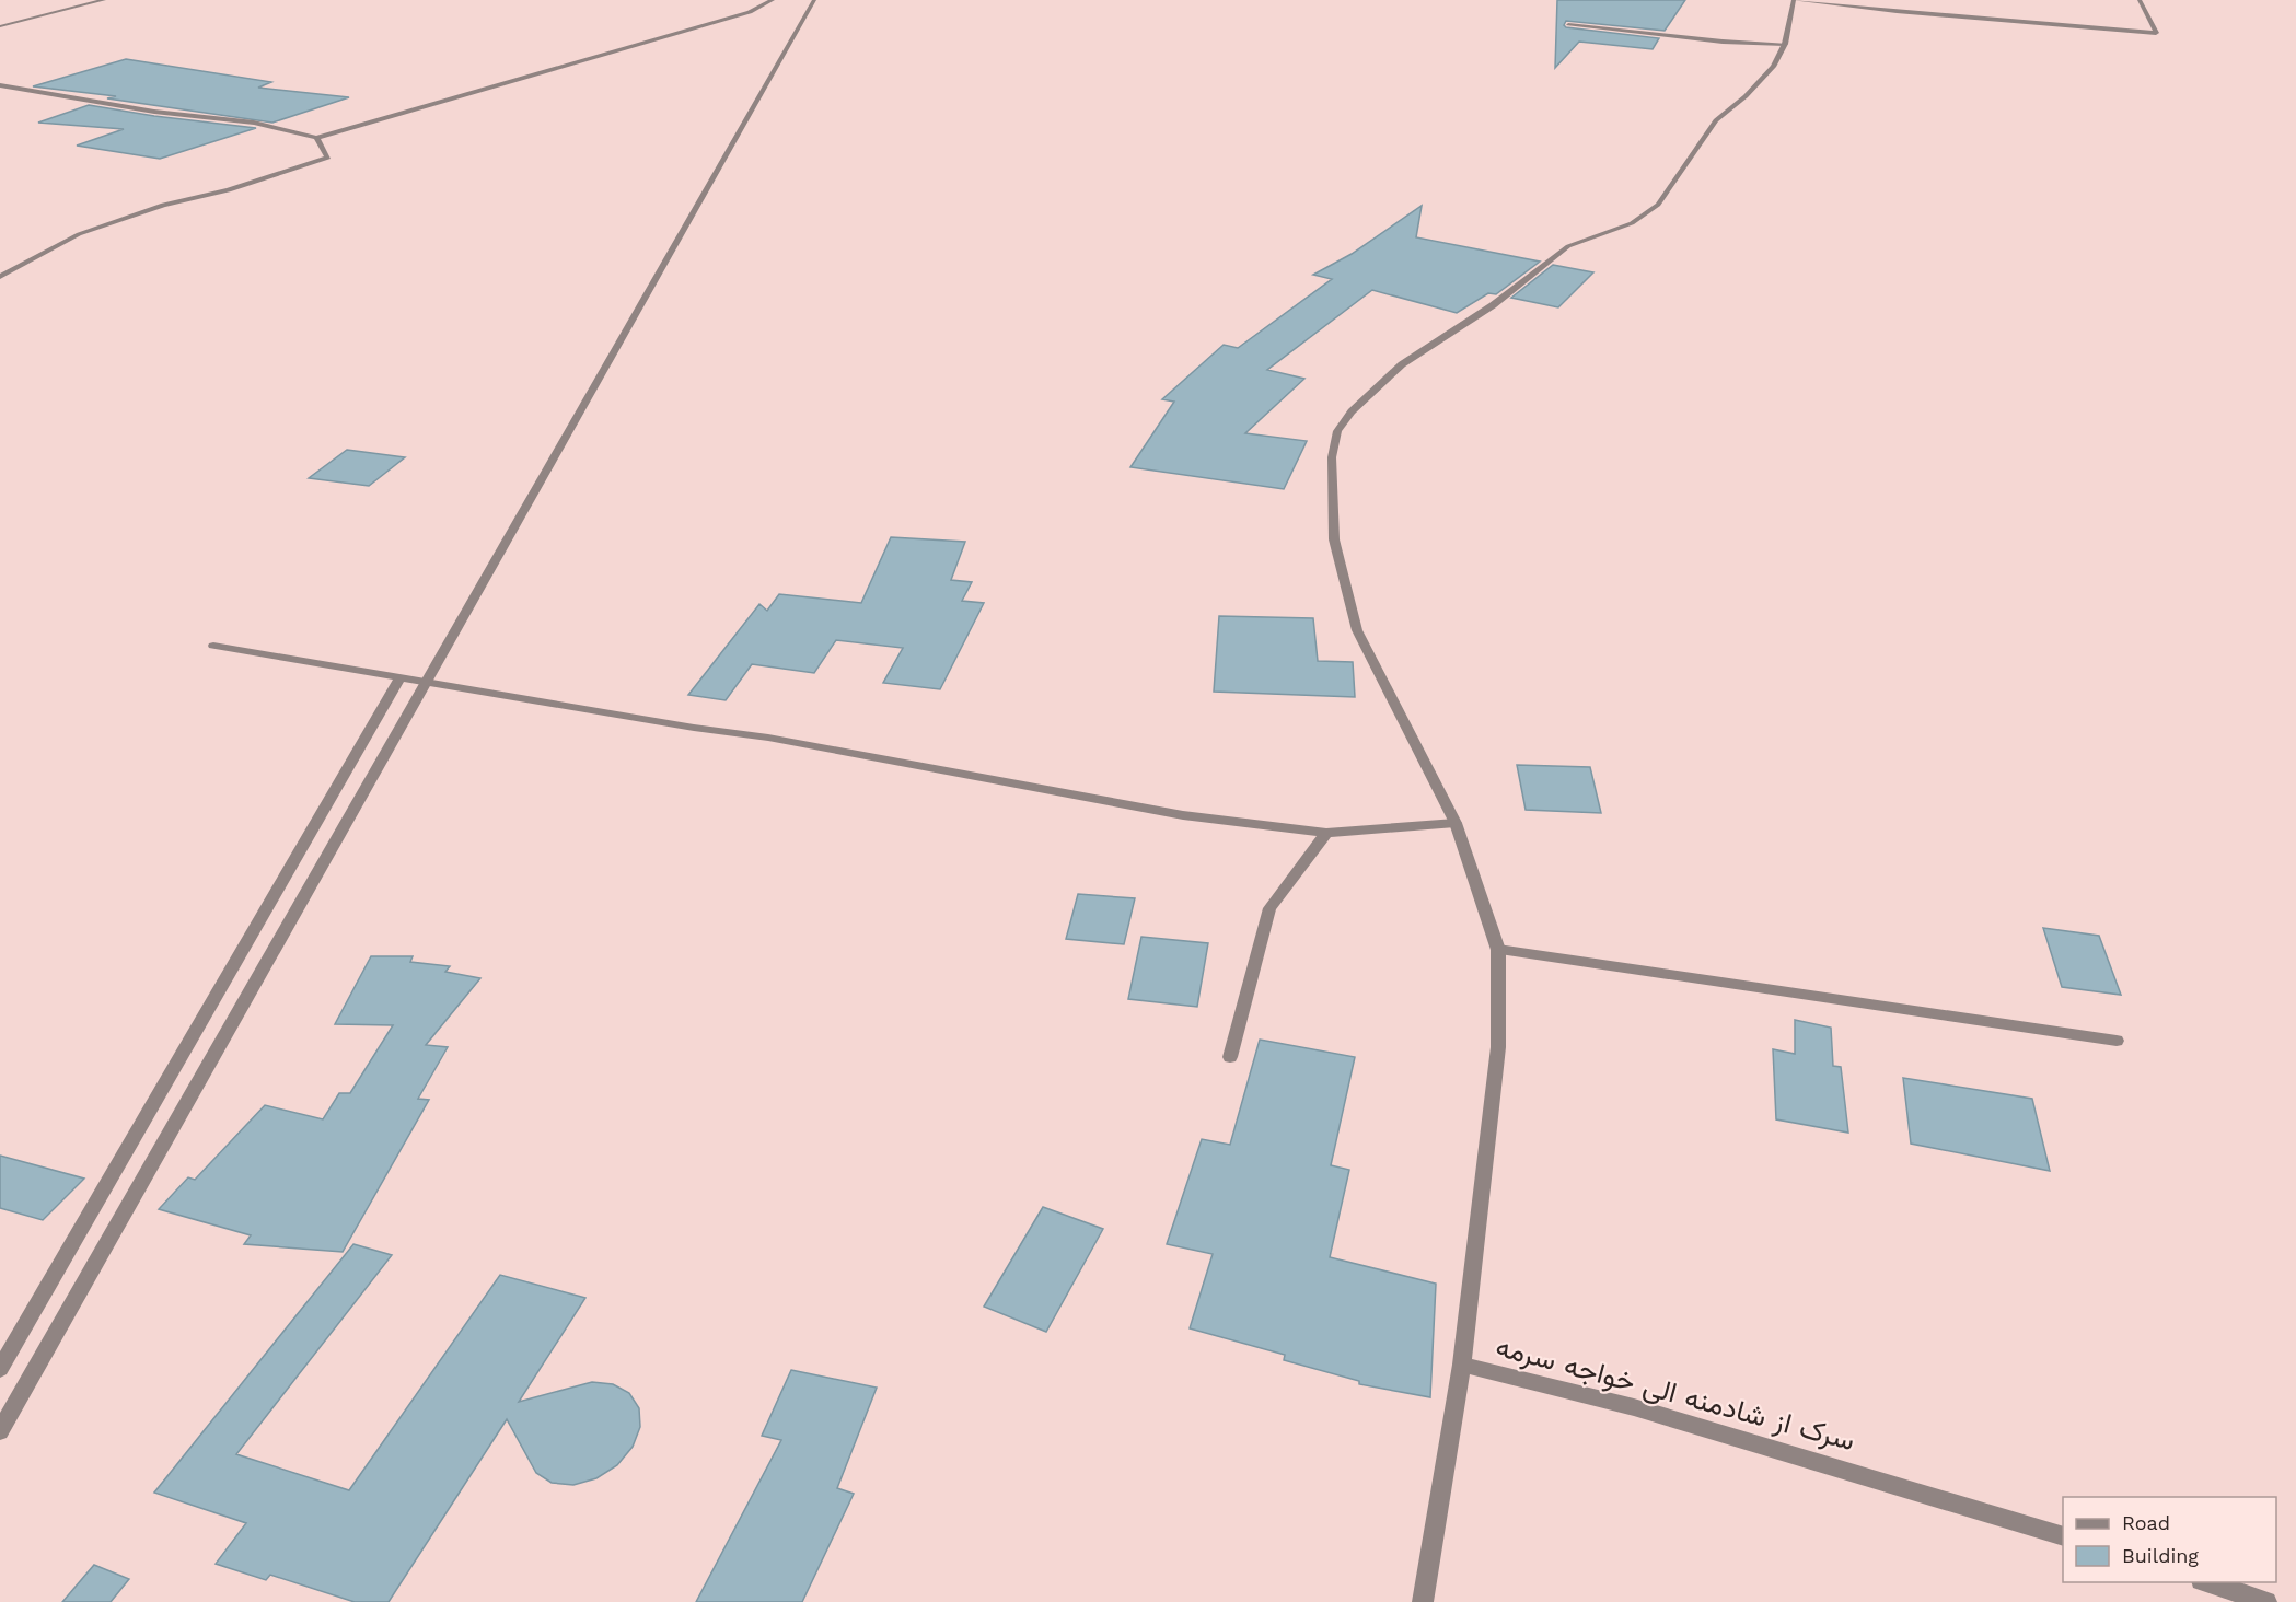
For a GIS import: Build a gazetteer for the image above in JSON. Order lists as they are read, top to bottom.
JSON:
{
  "streets": {
    "street": ["سرک از شادمنه الی خواجه سرمه"]
  },
  "legend": ["Road", "Building"]
}
